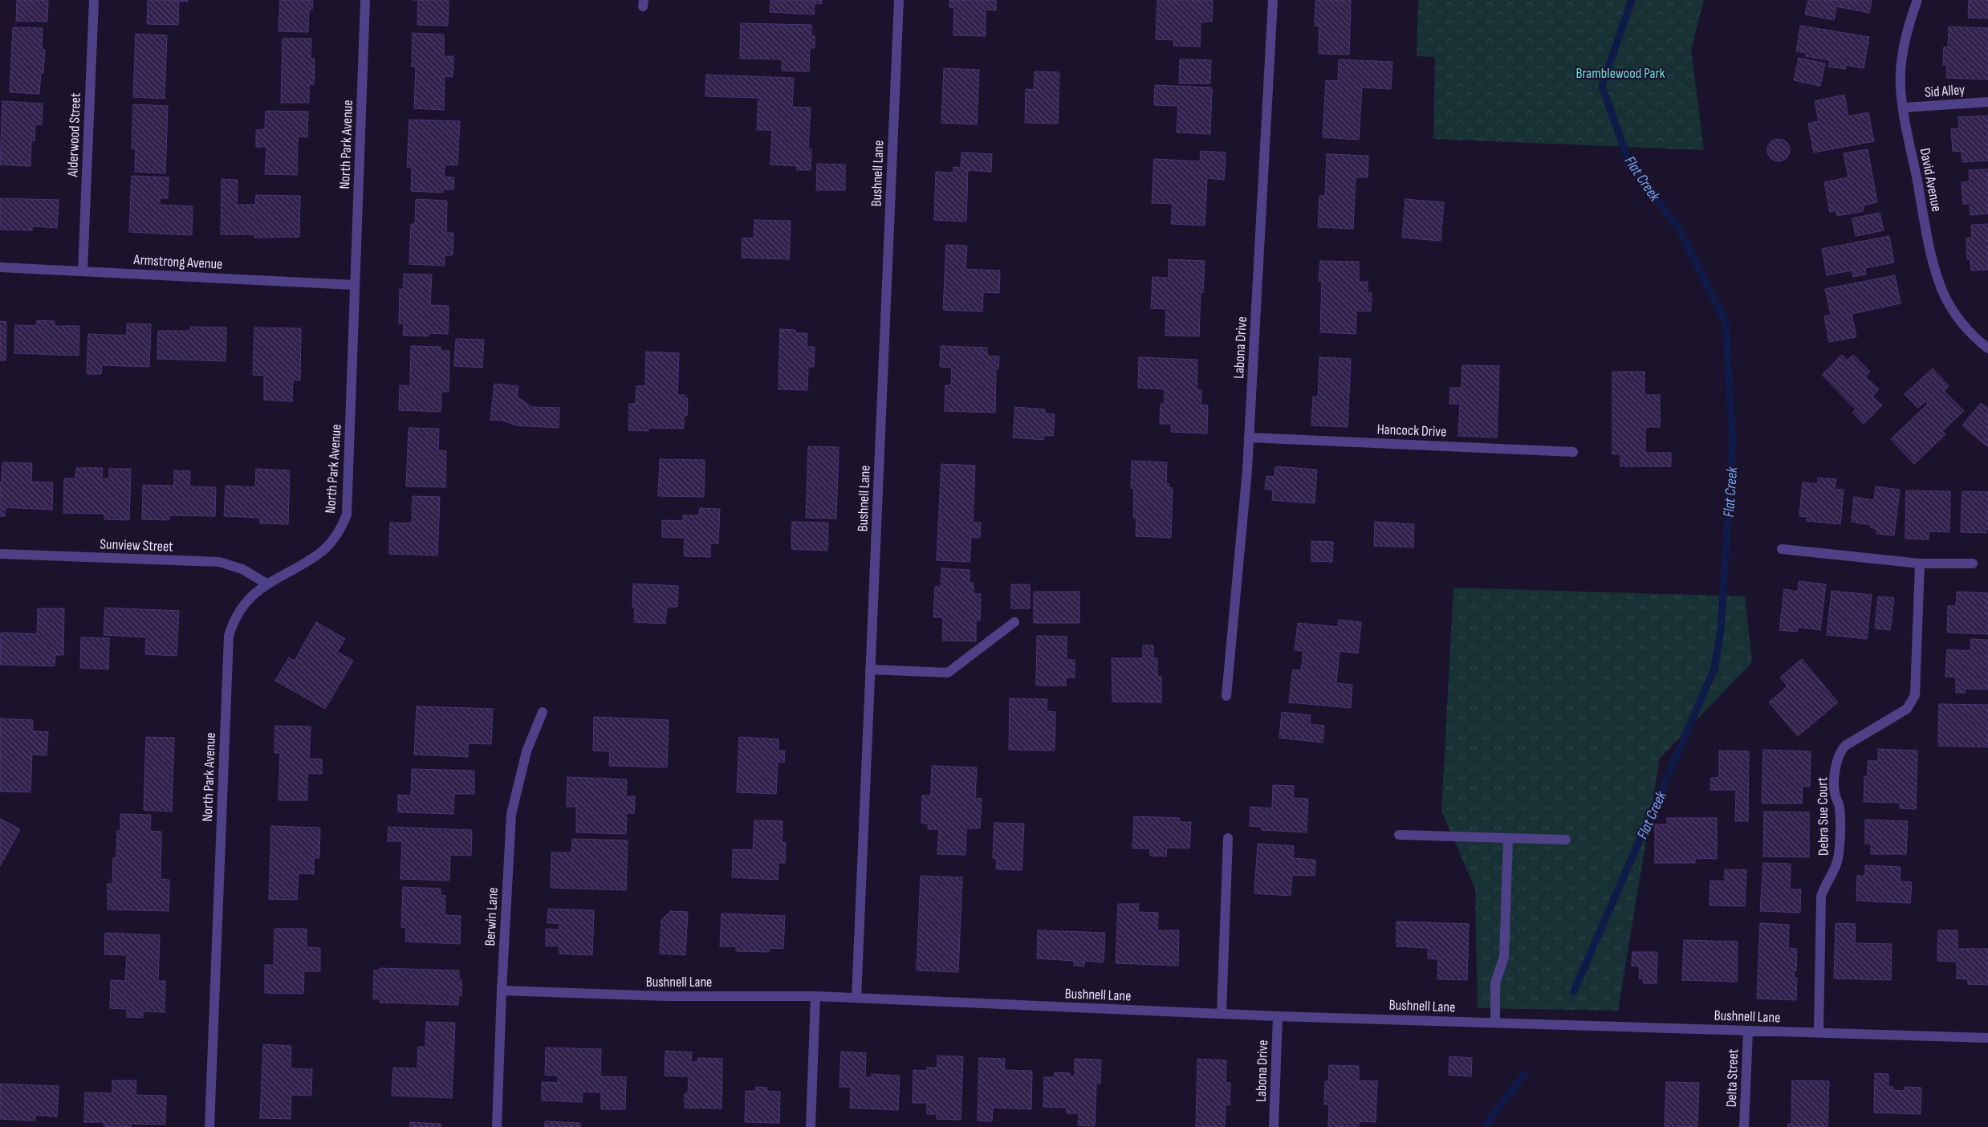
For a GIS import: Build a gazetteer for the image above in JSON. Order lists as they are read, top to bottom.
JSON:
{
  "streets": {
    "street": [
      "Sid Alley",
      "Alderwood Street",
      "North Park Avenue",
      "Bushnell Lane",
      "David Avenue",
      "Armstrong Avenue",
      "Labona Drive",
      "Hancock Drive",
      "Sunview Street",
      "Debra Sue Court",
      "Berwin Lane",
      "Delta Street"
    ]
  },
  "crossings": [
    ["Sid Alley", "David Avenue"],
    ["Alderwood Street", "Armstrong Avenue"],
    ["North Park Avenue", "Armstrong Avenue"],
    ["North Park Avenue", "Sunview Street"],
    ["Bushnell Lane", "Labona Drive"],
    ["Bushnell Lane", "Debra Sue Court"],
    ["Bushnell Lane", "Berwin Lane"],
    ["Bushnell Lane", "Delta Street"],
    ["Labona Drive", "Hancock Drive"]
  ],
  "water": ["Flat Creek"],
  "parks": ["Bramblewood Park"]
}
